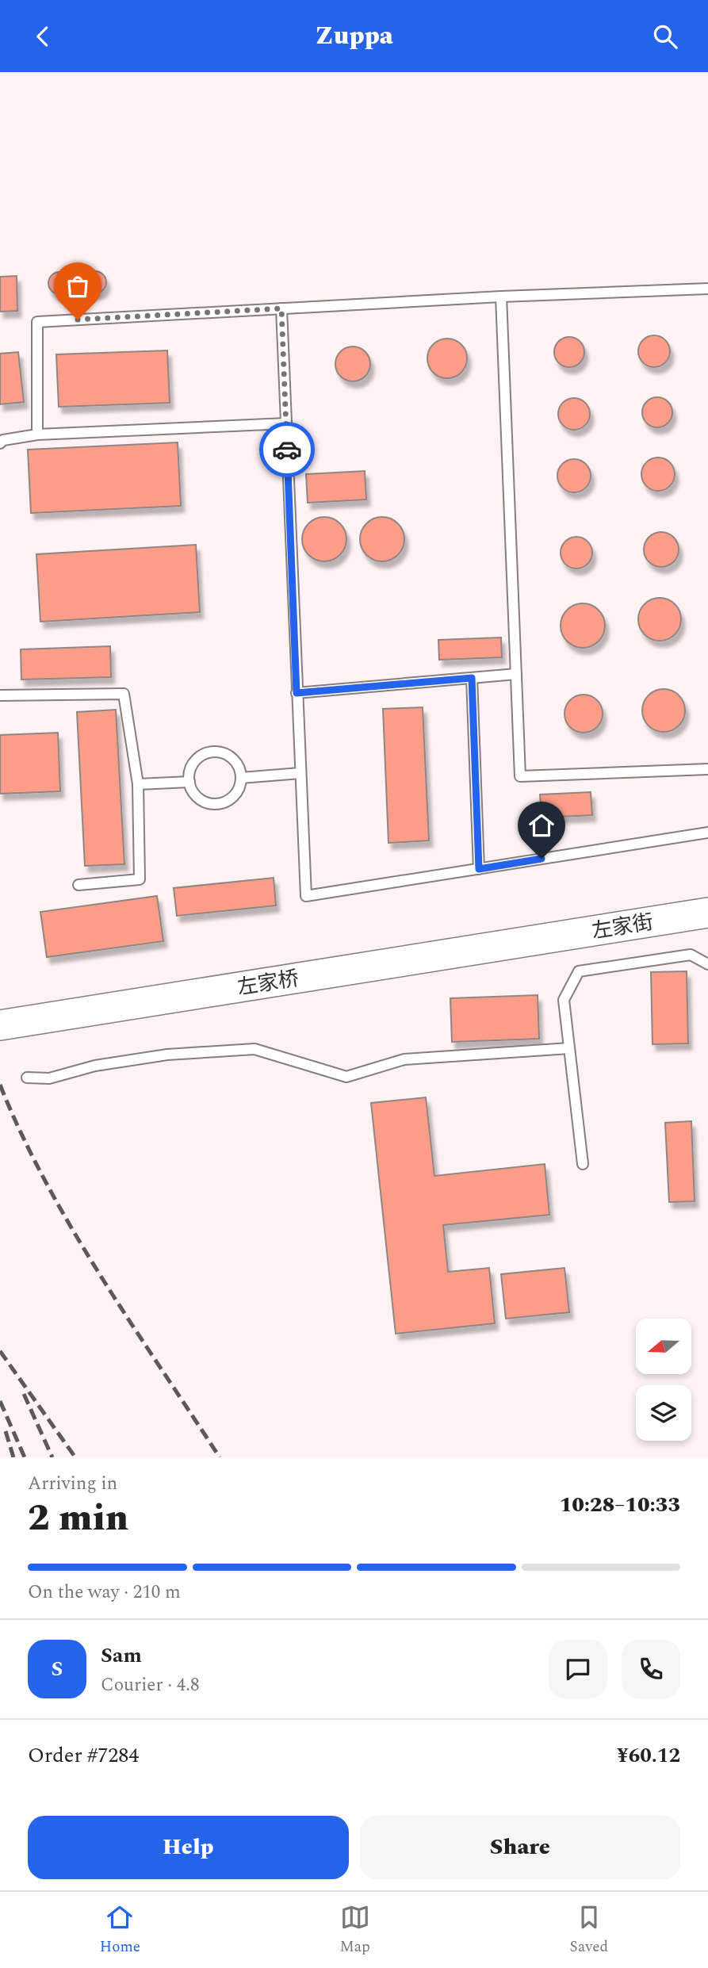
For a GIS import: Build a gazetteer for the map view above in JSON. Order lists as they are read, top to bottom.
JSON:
{
  "streets": {
    "main road": ["左家街", "左家桥"]
  },
  "crossings": [
    ["左家街", "左家桥"]
  ],
  "north": "left",
  "page": {
    "header": "Zuppa",
    "heading": ["2 min", "Arriving in", "10:28–10:33"],
    "panel": [
      "Sam",
      "Courier · 4.8",
      "Order #7284",
      "¥60.12"
    ],
    "bar": "On the way · 210 m",
    "round": "S",
    "buttons": ["Help", "Share"],
    "tabs": ["Home", "Map", "Saved"]
  }
}
